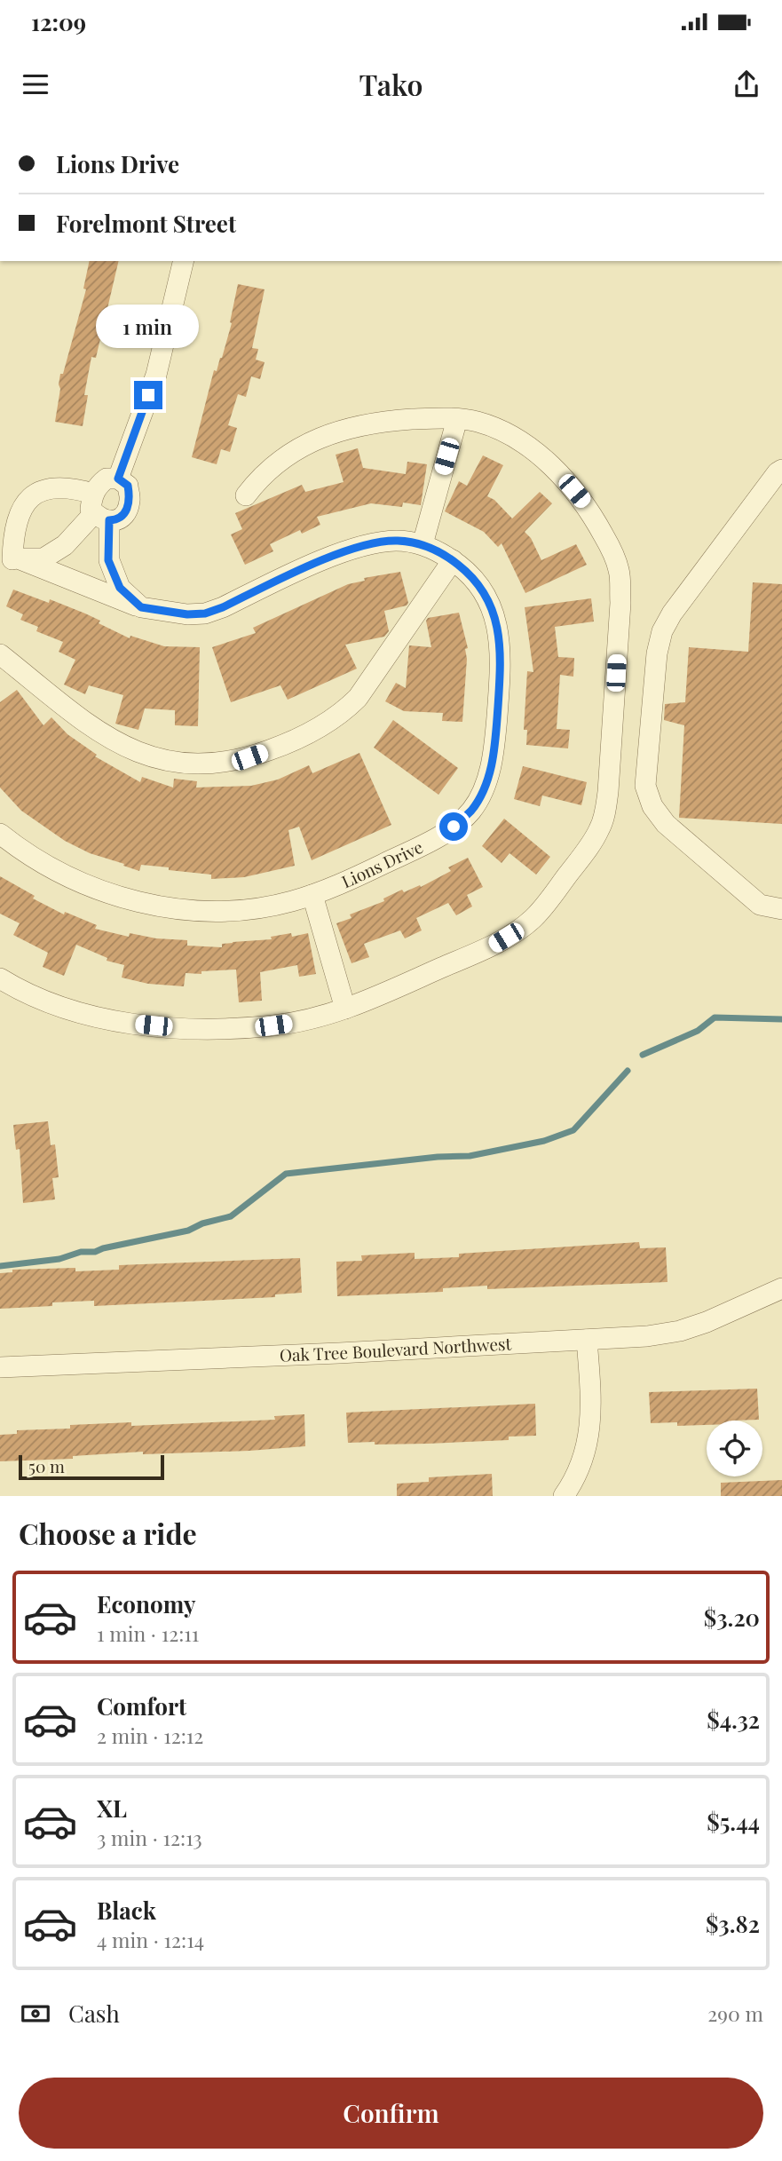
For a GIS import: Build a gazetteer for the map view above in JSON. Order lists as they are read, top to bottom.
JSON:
{
  "streets": {
    "street": ["Lions Drive", "Oak Tree Boulevard Northwest"]
  },
  "scale_bar": "50 m",
  "page": {
    "status": "12:09",
    "header": "Tako",
    "banner": ["Lions Drive", "Forelmont Street"],
    "bubble": "1 min",
    "scale": "50 m",
    "heading": "Choose a ride",
    "list": [
      {
        "name": "Economy",
        "note": "1 min · 12:11",
        "value": "$3.20"
      },
      {
        "name": "Comfort",
        "note": "2 min · 12:12",
        "value": "$4.32"
      },
      {
        "name": "XL",
        "note": "3 min · 12:13",
        "value": "$5.44"
      },
      {
        "name": "Black",
        "note": "4 min · 12:14",
        "value": "$3.82"
      }
    ],
    "pay": ["Cash", "290 m"],
    "buttons": "Confirm"
  }
}
